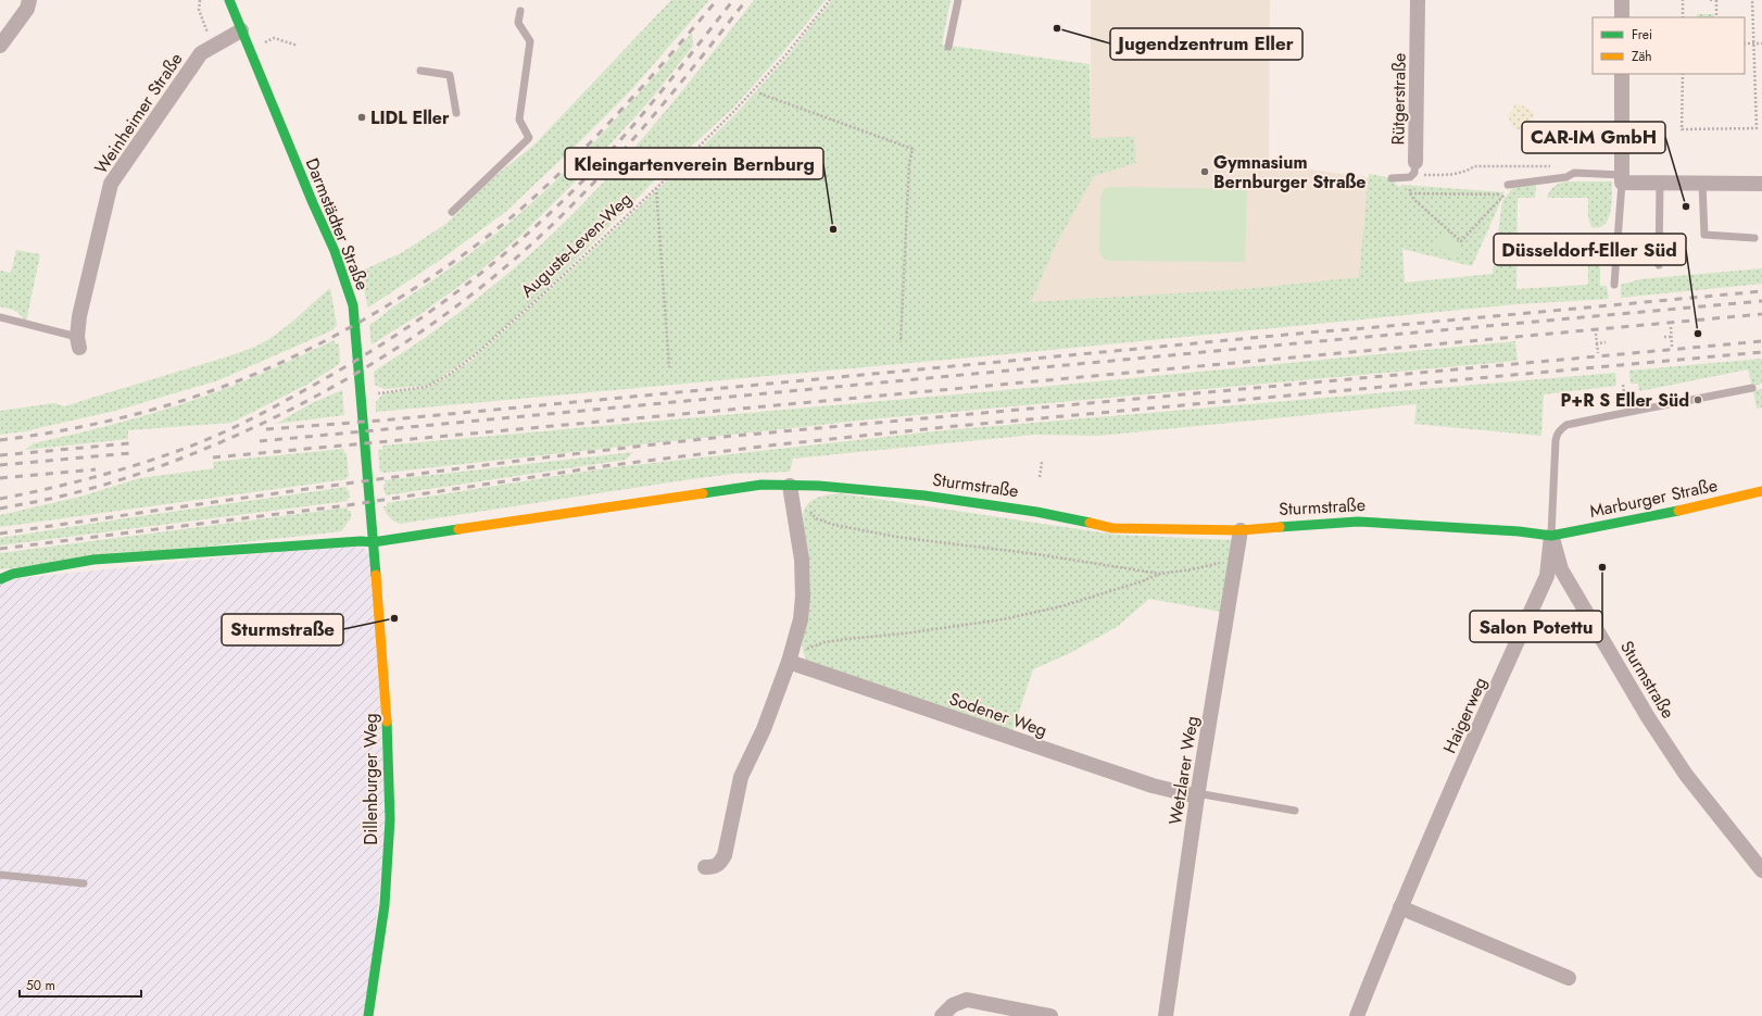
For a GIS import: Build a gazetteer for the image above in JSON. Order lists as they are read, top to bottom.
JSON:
{
  "streets": {
    "street": [
      "Rütgerstraße",
      "Weinheimer Straße",
      "Darmstädter Straße",
      "Sturmstraße",
      "Marburger Straße",
      "Sodener Weg",
      "Haigerweg",
      "Wetzlarer Weg",
      "Dillenburger Weg"
    ],
    "path": ["Auguste-Leven-Weg"]
  },
  "crossings": [
    ["Weinheimer Straße", "Darmstädter Straße"],
    ["Darmstädter Straße", "Auguste-Leven-Weg"],
    ["Darmstädter Straße", "Sturmstraße"],
    ["Darmstädter Straße", "Dillenburger Weg"],
    ["Sturmstraße", "Marburger Straße"],
    ["Sturmstraße", "Haigerweg"],
    ["Sturmstraße", "Wetzlarer Weg"],
    ["Sturmstraße", "Dillenburger Weg"],
    ["Marburger Straße", "Haigerweg"],
    ["Sodener Weg", "Wetzlarer Weg"]
  ],
  "places": [
    "Jugendzentrum Eller",
    "LIDL Eller",
    "Gymnasium Bernburger Straße",
    "CAR-IM GmbH",
    "Kleingartenverein Bernburg",
    "Düsseldorf-Eller Süd",
    "P+R S Eller Süd",
    "Salon Potettu",
    "Sturmstraße"
  ],
  "legend": ["Frei", "Zäh"],
  "scale_bar": "50 m"
}
